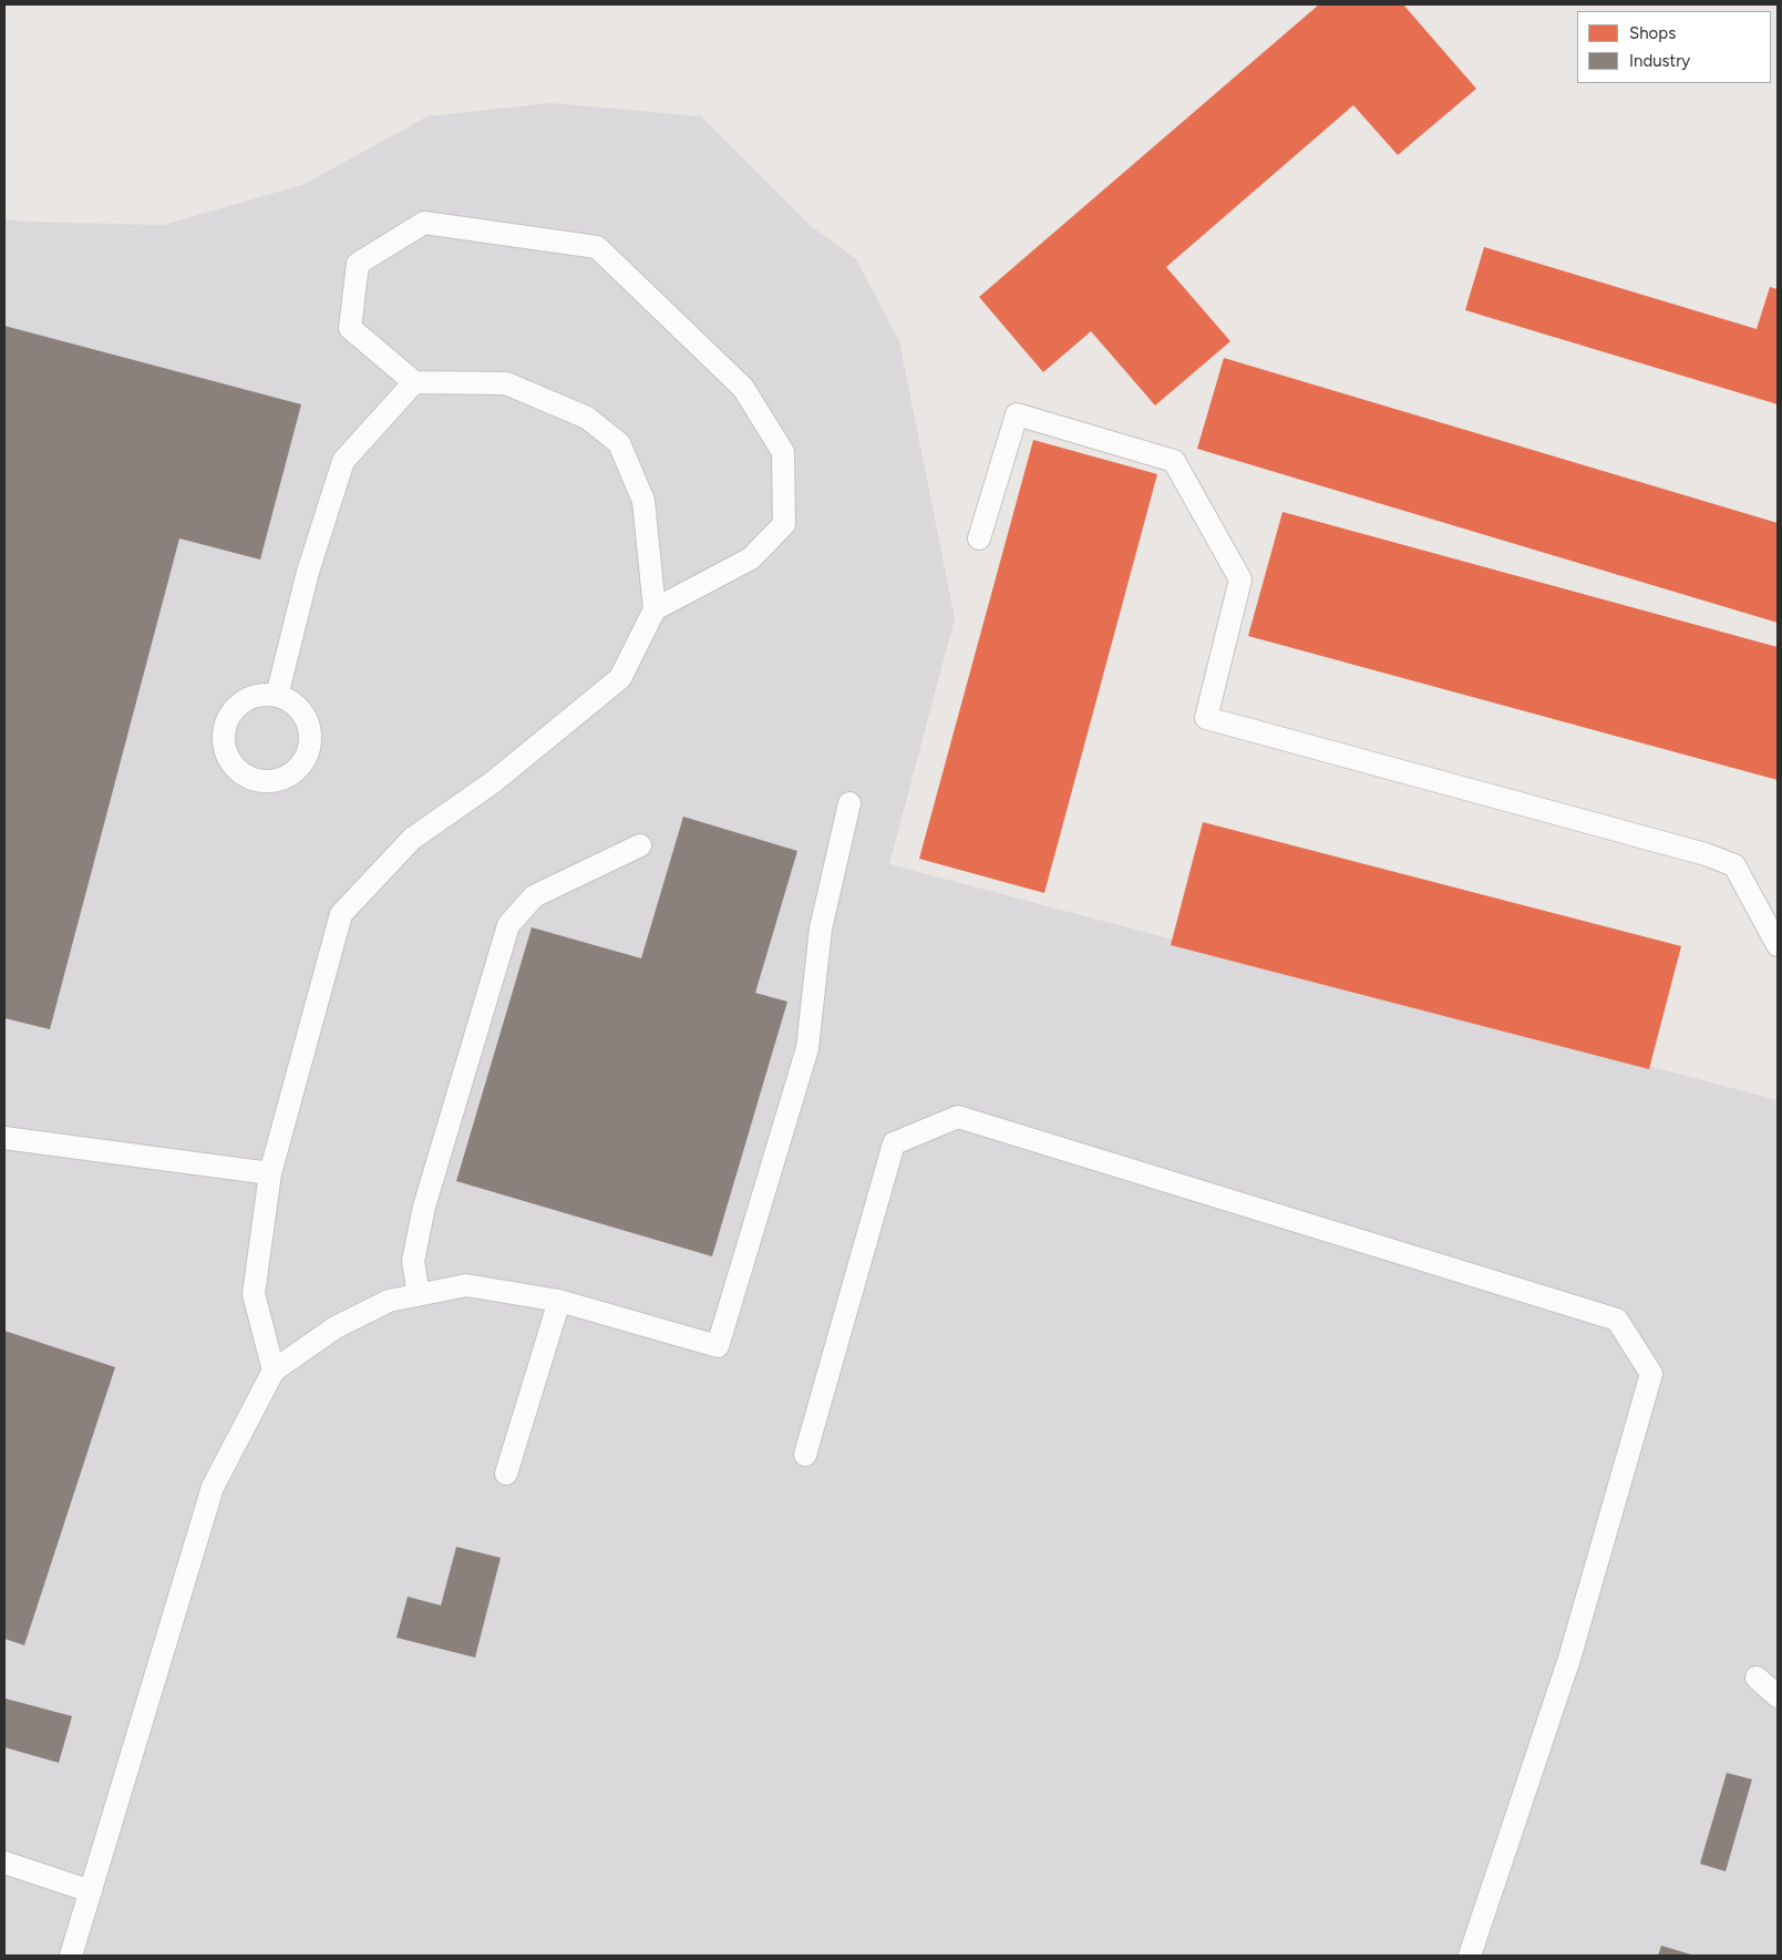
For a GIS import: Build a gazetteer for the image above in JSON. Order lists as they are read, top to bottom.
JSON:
{
  "legend": ["Shops", "Industry"]
}
